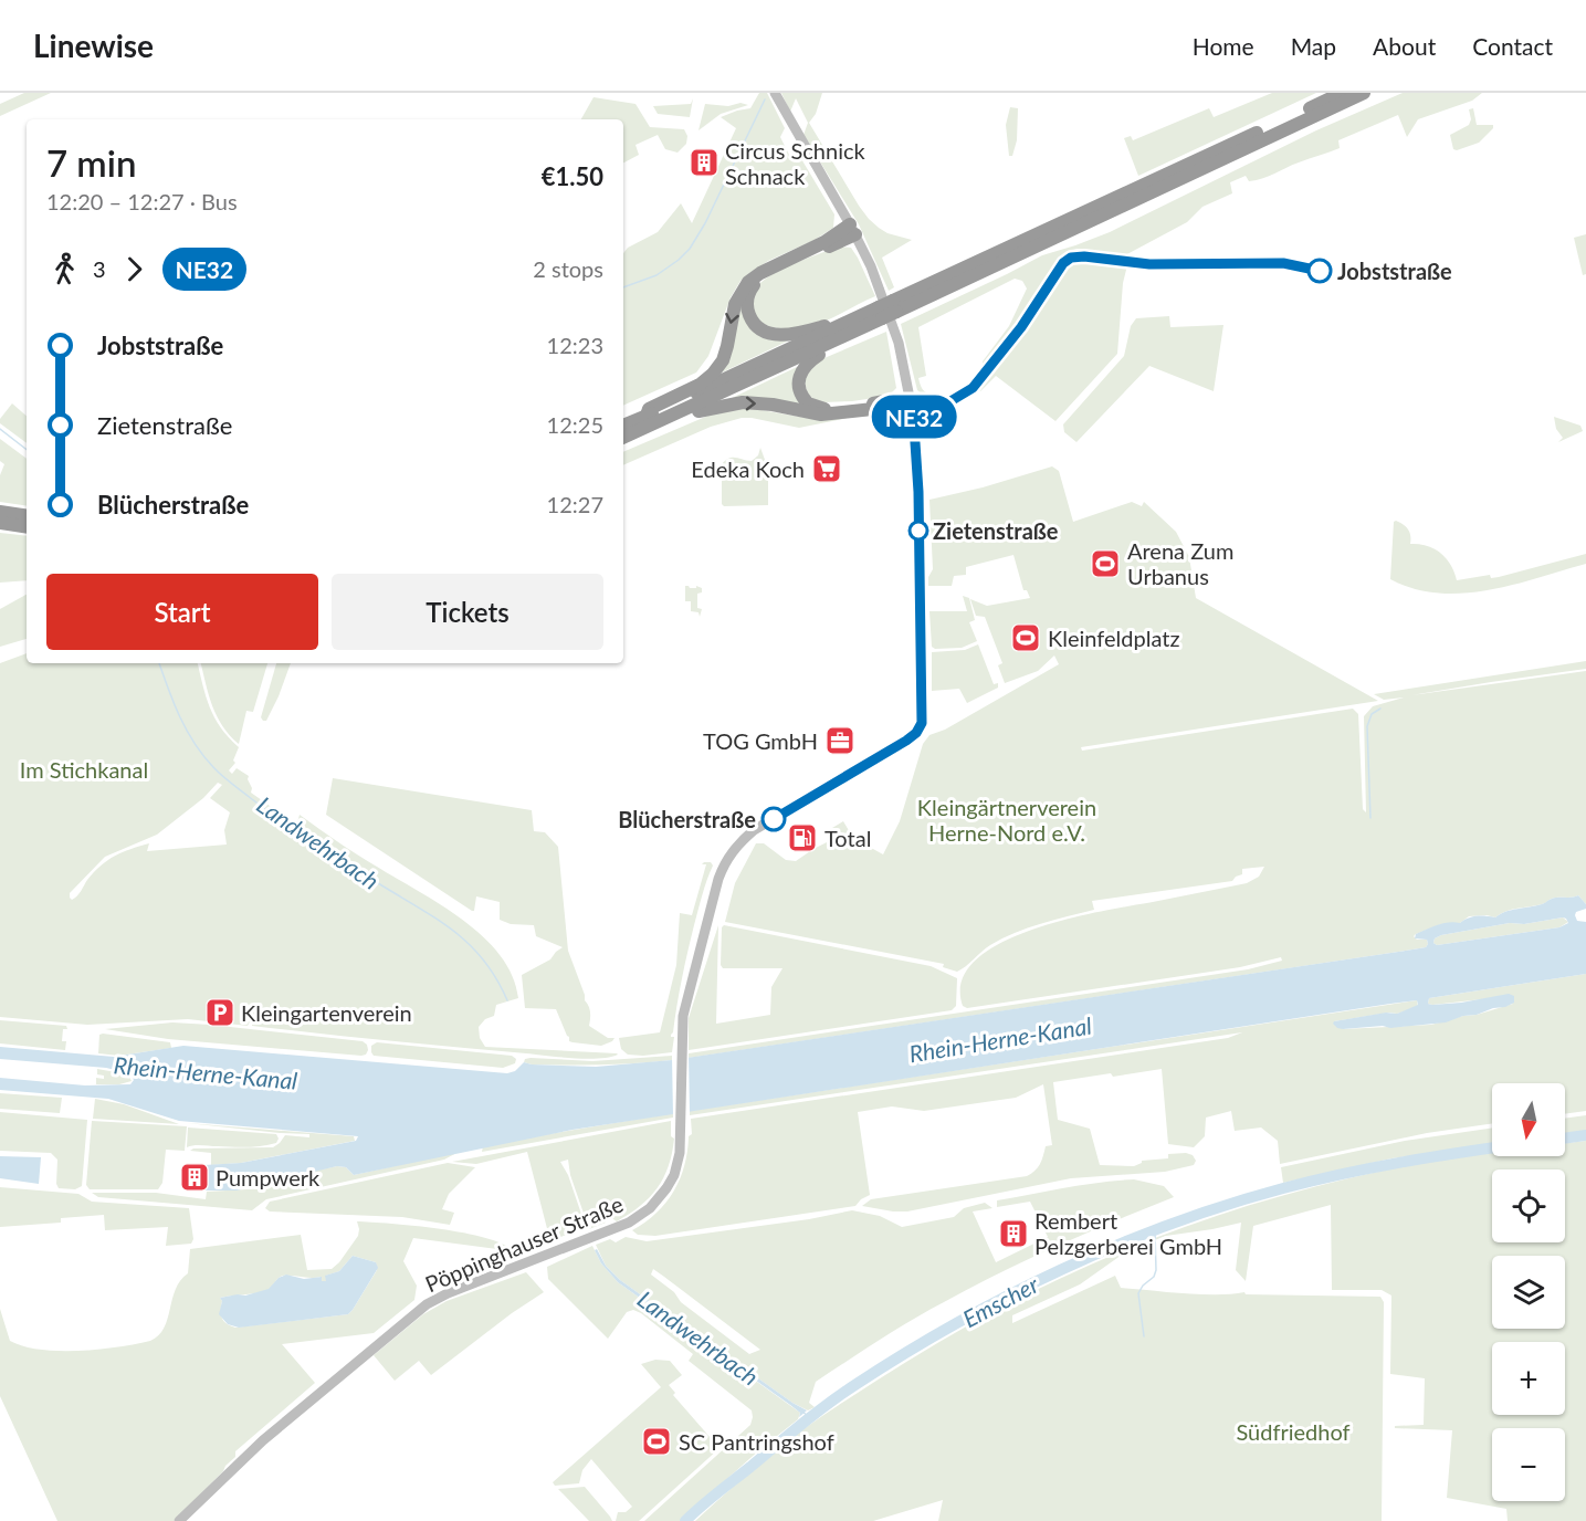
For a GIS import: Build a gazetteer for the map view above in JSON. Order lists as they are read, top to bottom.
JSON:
{
  "streets": {
    "main road": ["Pöppinghauser Straße"]
  },
  "water": ["Landwehrbach", "Rhein-Herne-Kanal", "Emscher"],
  "parks": ["Im Stichkanal", "Kleingärtnerverein Herne-Nord e.V.", "Südfriedhof"],
  "places": {
    "building": ["Circus Schnick Schnack", "Pumpwerk", "Rembert Pelzgerberei GmbH"],
    "other": ["Jobststraße", "Zietenstraße", "Blücherstraße"],
    "supermarket": ["Edeka Koch"],
    "sports": ["Arena Zum Urbanus", "Kleinfeldplatz", "SC Pantringshof"],
    "office": ["TOG GmbH"],
    "fuel station": ["Total"],
    "parking": ["Kleingartenverein"]
  },
  "lines": ["bus line NE32"],
  "north": "bottom",
  "page": {
    "header": "Linewise",
    "nav": [
      "Home",
      "Map",
      "About",
      "Contact"
    ],
    "on_map": "NE32",
    "heading": ["7 min", "12:20 – 12:27 · Bus", "€1.50"],
    "legs": ["3", "NE32", "2 stops"],
    "list": [
      {
        "name": "Jobststraße",
        "value": "12:23"
      },
      {
        "name": "Zietenstraße",
        "value": "12:25"
      },
      {
        "name": "Blücherstraße",
        "value": "12:27"
      }
    ],
    "buttons": ["Start", "Tickets"],
    "map_buttons": ["+", "−"]
  }
}
